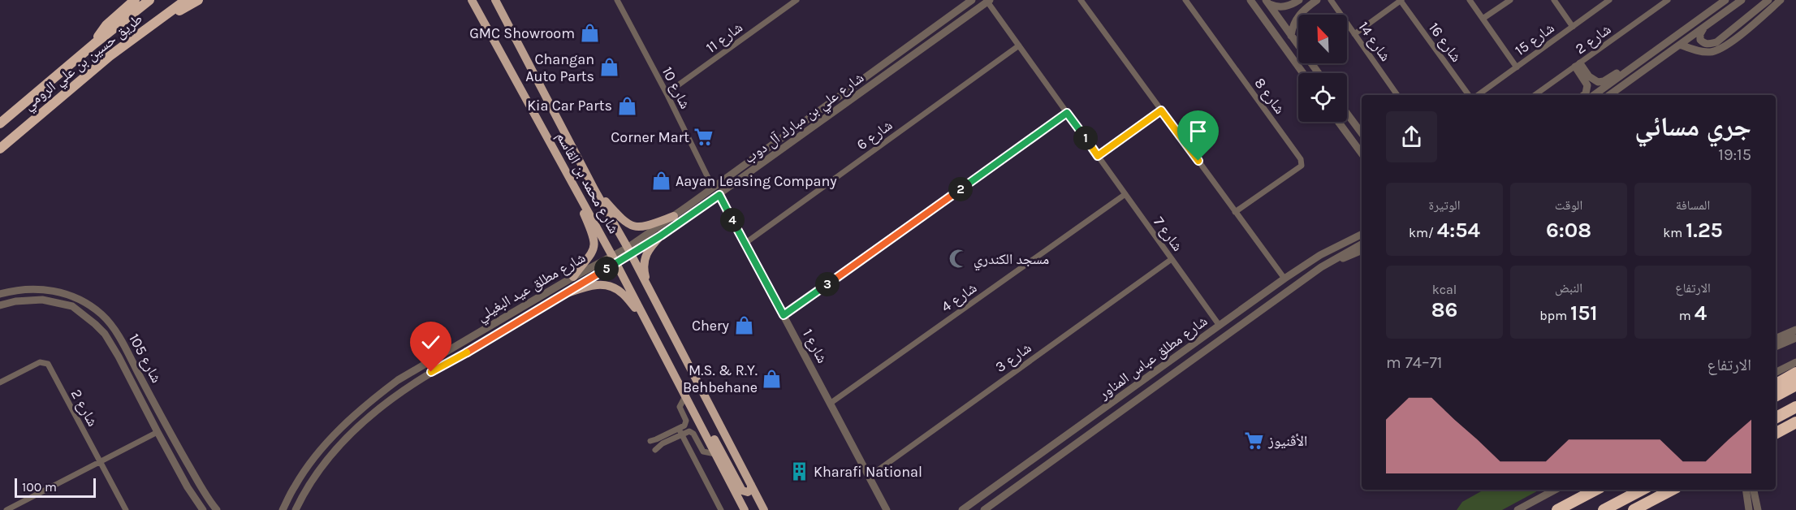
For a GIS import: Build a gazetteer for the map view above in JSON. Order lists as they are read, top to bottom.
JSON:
{
  "streets": {
    "highway": ["طريق حسين بن علي الرومي"],
    "main road": ["شارع محمد بن القاسم"],
    "street": [
      "شارع 11",
      "شارع 15",
      "شارع 2",
      "شارع 14",
      "شارع 16",
      "شارع 10",
      "شارع 8",
      "شارع علي بن مبارك آل دوب",
      "شارع 6",
      "شارع 7",
      "شارع مطلق عيد البغيلي",
      "شارع 4",
      "شارع 1",
      "شارع 3",
      "شارع مطلق عباس المناور",
      "شارع 105"
    ]
  },
  "crossings": [
    ["شارع 11", "شارع 10"],
    ["شارع 10", "شارع علي بن مبارك آل دوب"],
    ["شارع علي بن مبارك آل دوب", "شارع محمد بن القاسم"],
    ["شارع علي بن مبارك آل دوب", "شارع 7"],
    ["شارع علي بن مبارك آل دوب", "شارع مطلق عيد البغيلي"],
    ["شارع علي بن مبارك آل دوب", "شارع 1"],
    ["شارع 6", "شارع 7"],
    ["شارع 6", "شارع 1"],
    ["شارع محمد بن القاسم", "شارع مطلق عيد البغيلي"],
    ["شارع 7", "شارع 4"],
    ["شارع 7", "شارع 3"],
    ["شارع 7", "شارع مطلق عباس المناور"],
    ["شارع 4", "شارع 1"],
    ["شارع 1", "شارع 3"]
  ],
  "places": {
    "shop": [
      "GMC Showroom",
      "Changan Auto Parts",
      "Kia Car Parts",
      "Aayan Leasing Company",
      "Chery",
      "M.S. & R.Y. Behbehane"
    ],
    "supermarket": ["Corner Mart", "الأڤنيوز"],
    "mosque": ["مسجد الكندري"],
    "building": ["Kharafi National"]
  },
  "scale_bar": "100 m",
  "north": "top left",
  "page": {
    "heading": ["جري مسائي", "19:15"],
    "pins": [
      "1",
      "2",
      "4",
      "5",
      "3"
    ],
    "stats": [
      ["المسافة", "1.25 km"],
      ["الوقت", "6:08"],
      ["الوتيرة", "4:54 /km"],
      ["الارتفاع", "4 m"],
      ["النبض", "151 bpm"],
      ["kcal", "86"]
    ],
    "chart": ["الارتفاع", "71–74 m"],
    "scale": "100 m"
  }
}
